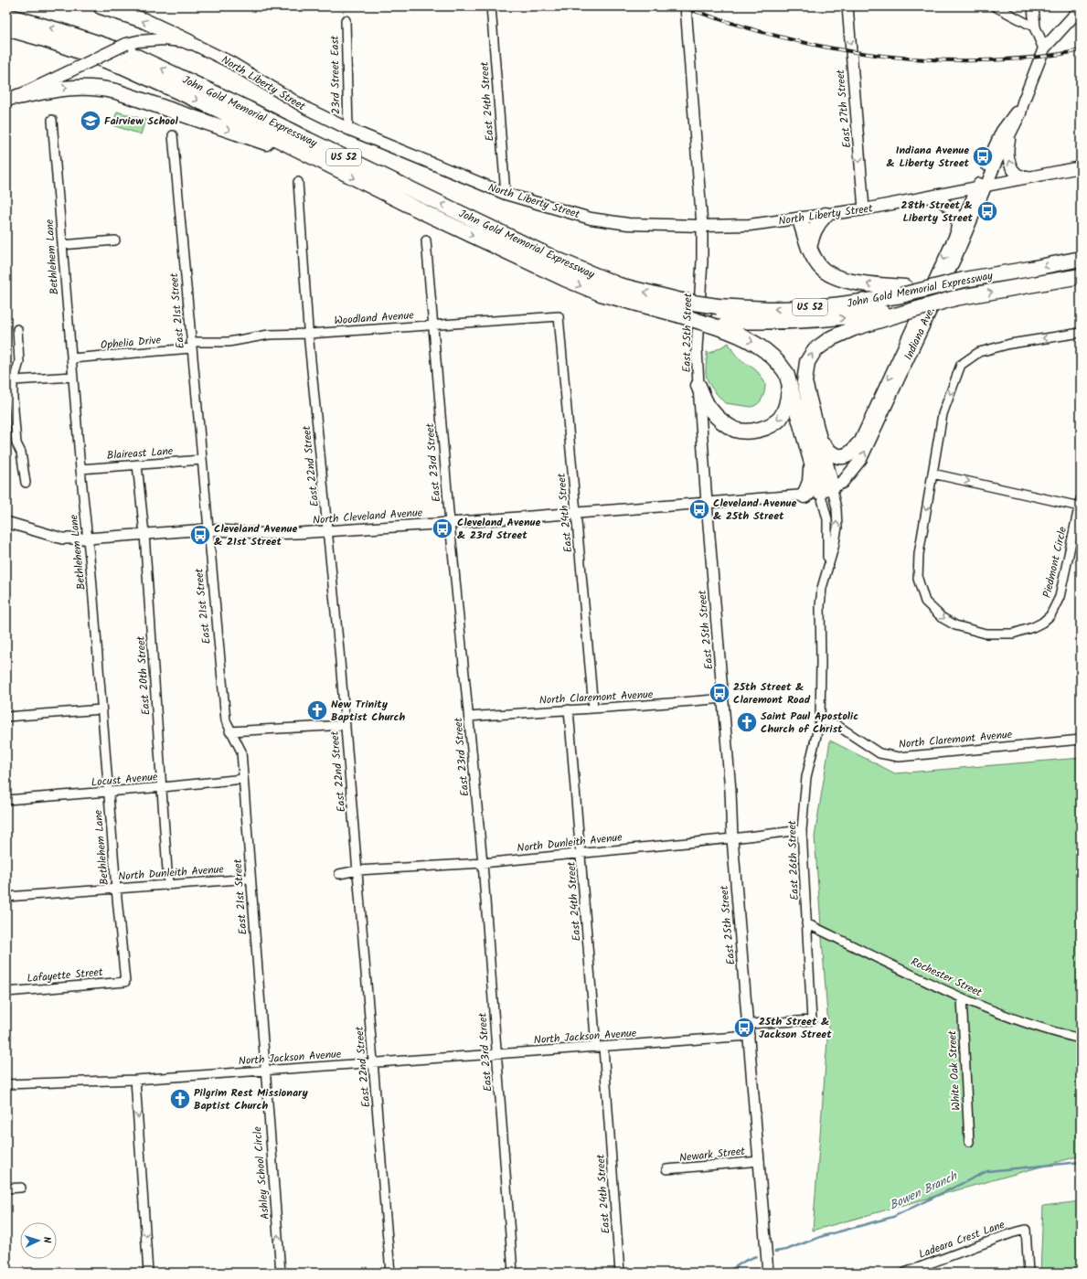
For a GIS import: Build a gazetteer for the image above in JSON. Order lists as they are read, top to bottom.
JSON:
{
  "streets": {
    "highway": ["John Gold Memorial Expressway", "US 52"],
    "main road": ["North Liberty Street", "Indiana Ave."],
    "street": [
      "23rd Street East",
      "East 24th Street",
      "East 27th Street",
      "Bethlehem Lane",
      "East 21st Street",
      "Woodland Avenue",
      "East 25th Street",
      "Ophelia Drive",
      "Blaireast Lane",
      "East 23rd Street",
      "East 22nd Street",
      "North Cleveland Avenue",
      "Piedmont Circle",
      "East 20th Street",
      "North Claremont Avenue",
      "Locust Avenue",
      "North Dunleith Avenue",
      "East 26th Street",
      "Lafayette Street",
      "Rochester Street",
      "North Jackson Avenue",
      "White Oak Street",
      "Newark Street",
      "Ashley School Circle",
      "Ladeara Crest Lane"
    ]
  },
  "crossings": [
    ["23rd Street East", "North Liberty Street"],
    ["North Liberty Street", "East 24th Street"],
    ["North Liberty Street", "East 27th Street"],
    ["North Liberty Street", "East 25th Street"],
    ["North Liberty Street", "Indiana Ave."],
    ["East 24th Street", "Woodland Avenue"],
    ["East 24th Street", "North Cleveland Avenue"],
    ["East 24th Street", "North Claremont Avenue"],
    ["East 24th Street", "North Dunleith Avenue"],
    ["East 24th Street", "North Jackson Avenue"],
    ["Bethlehem Lane", "Ophelia Drive"],
    ["Bethlehem Lane", "Blaireast Lane"],
    ["Bethlehem Lane", "North Cleveland Avenue"],
    ["Bethlehem Lane", "Locust Avenue"],
    ["Bethlehem Lane", "North Dunleith Avenue"],
    ["Bethlehem Lane", "Lafayette Street"],
    ["East 21st Street", "Woodland Avenue"],
    ["East 21st Street", "Ophelia Drive"],
    ["East 21st Street", "Blaireast Lane"],
    ["East 21st Street", "North Cleveland Avenue"],
    ["East 21st Street", "Locust Avenue"],
    ["East 21st Street", "North Dunleith Avenue"],
    ["East 21st Street", "North Jackson Avenue"],
    ["East 21st Street", "Ashley School Circle"],
    ["Woodland Avenue", "Ophelia Drive"],
    ["Woodland Avenue", "East 23rd Street"],
    ["Woodland Avenue", "East 22nd Street"],
    ["East 25th Street", "North Cleveland Avenue"],
    ["East 25th Street", "North Claremont Avenue"],
    ["East 25th Street", "North Dunleith Avenue"],
    ["East 25th Street", "East 26th Street"],
    ["East 25th Street", "North Jackson Avenue"],
    ["East 25th Street", "Newark Street"],
    ["Indiana Ave.", "North Cleveland Avenue"],
    ["Blaireast Lane", "East 20th Street"],
    ["East 23rd Street", "North Cleveland Avenue"],
    ["East 23rd Street", "North Claremont Avenue"],
    ["East 23rd Street", "North Dunleith Avenue"],
    ["East 23rd Street", "North Jackson Avenue"],
    ["East 22nd Street", "North Cleveland Avenue"],
    ["East 22nd Street", "North Dunleith Avenue"],
    ["East 22nd Street", "North Jackson Avenue"],
    ["North Cleveland Avenue", "East 20th Street"],
    ["East 20th Street", "Locust Avenue"],
    ["East 20th Street", "North Dunleith Avenue"],
    ["North Claremont Avenue", "East 26th Street"],
    ["North Dunleith Avenue", "East 26th Street"],
    ["East 26th Street", "Rochester Street"],
    ["Rochester Street", "White Oak Street"],
    ["North Jackson Avenue", "Ashley School Circle"]
  ],
  "one_way": ["East 27th Street", "Ashley School Circle"],
  "water": ["Bowen Branch"],
  "places": {
    "school or university": ["Fairview School"],
    "bus stop": [
      "Indiana Avenue & Liberty Street",
      "28th Street & Liberty Street",
      "Cleveland Avenue & 25th Street",
      "Cleveland Avenue & 23rd Street",
      "Cleveland Avenue & 21st Street",
      "25th Street & Claremont Road",
      "25th Street & Jackson Street"
    ],
    "church": ["New Trinity Baptist Church", "Saint Paul Apostolic Church of Christ", "Pilgrim Rest Missionary Baptist Church"]
  },
  "north": "right"
}
